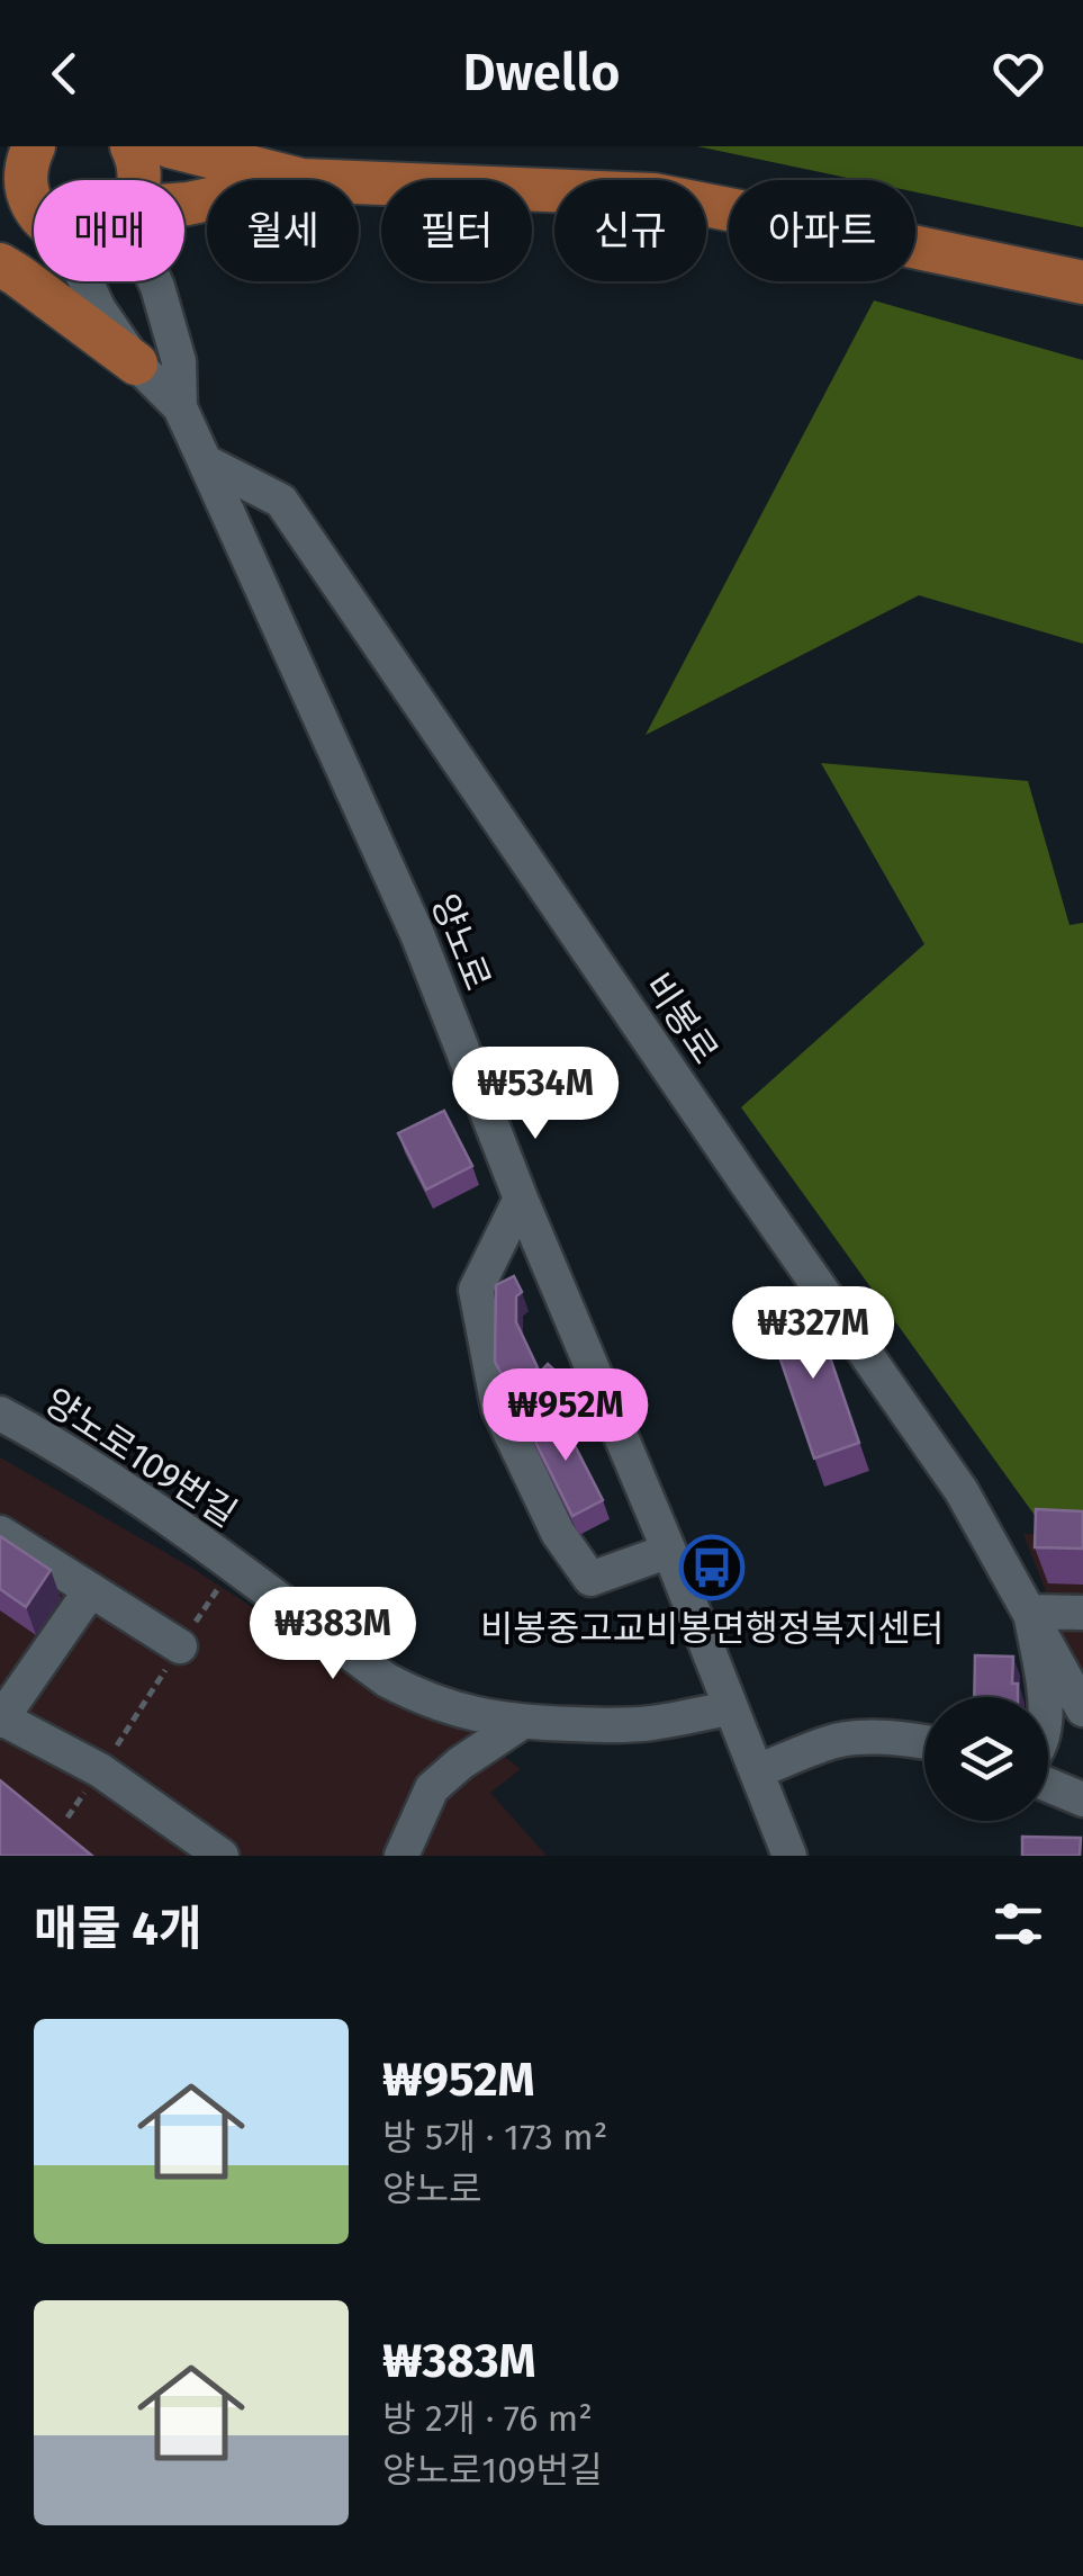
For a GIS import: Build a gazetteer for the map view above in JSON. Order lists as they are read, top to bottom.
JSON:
{
  "streets": {
    "street": ["양노로", "비봉로", "양노로109번길"]
  },
  "crossings": [
    ["양노로", "비봉로"],
    ["양노로", "양노로109번길"]
  ],
  "places": {
    "bus stop": ["비봉중고교비봉면행정복지센터"]
  },
  "page": {
    "header": "Dwello",
    "chip": [
      "매매",
      "월세",
      "필터",
      "신규",
      "아파트"
    ],
    "price": [
      "₩534M",
      "₩327M",
      "₩952M",
      "₩383M"
    ],
    "heading": "매물 4개",
    "list": [
      {
        "name": "₩952M",
        "note": "방 5개 · 173 m² · 양노로"
      },
      {
        "name": "₩383M",
        "note": "방 2개 · 76 m² · 양노로109번길"
      }
    ]
  }
}
